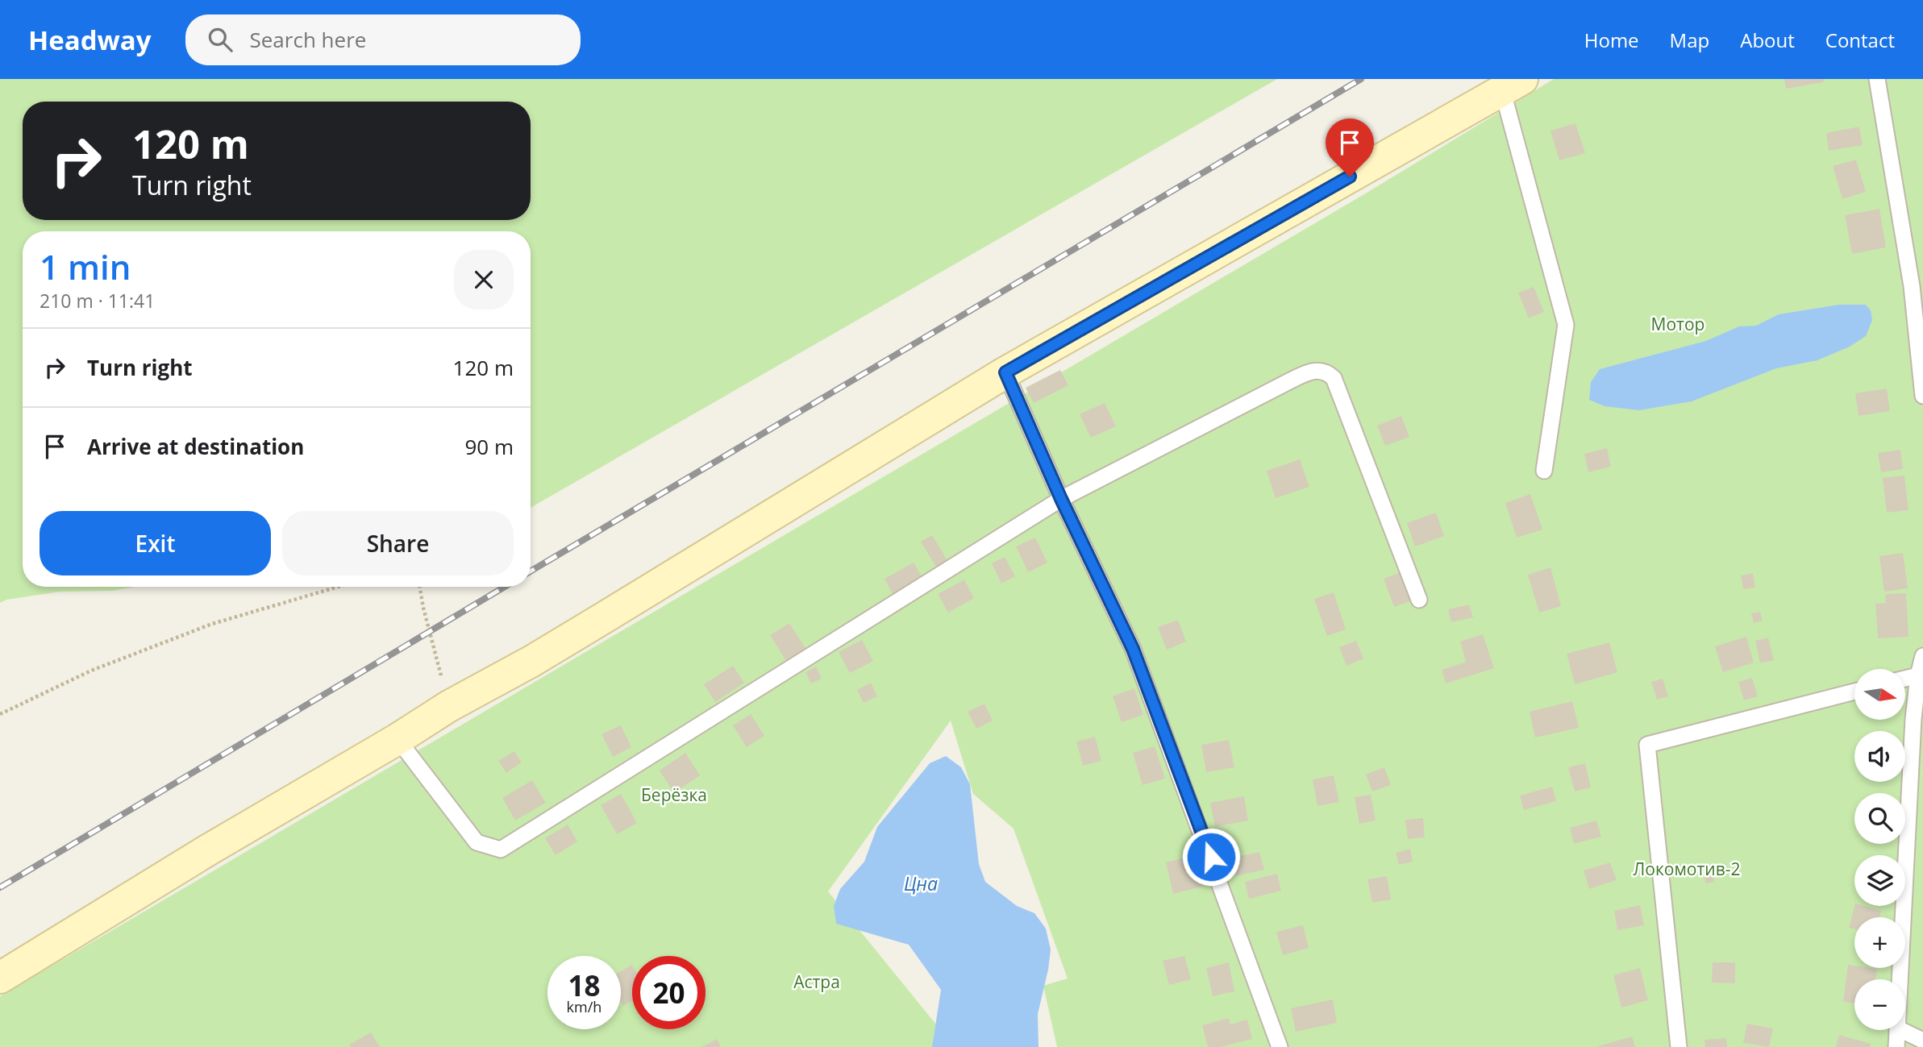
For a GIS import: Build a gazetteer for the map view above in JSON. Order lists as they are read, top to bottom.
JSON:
{
  "water": ["Цна"],
  "parks": [
    "Мотор",
    "Берёзка",
    "Локомотив-2",
    "Астра"
  ],
  "north": "right",
  "page": {
    "header": "Headway",
    "search": "Search here",
    "nav": [
      "Home",
      "Map",
      "About",
      "Contact"
    ],
    "turn": ["120 m", "Turn right"],
    "heading": ["1 min", "210 m · 11:41"],
    "list": [
      {
        "name": "Turn right",
        "value": "120 m"
      },
      {
        "name": "Arrive at destination",
        "value": "90 m"
      }
    ],
    "buttons": ["Exit", "Share"],
    "map_buttons": ["+", "−"],
    "speed": "18 km/h",
    "limit": "20"
  }
}
